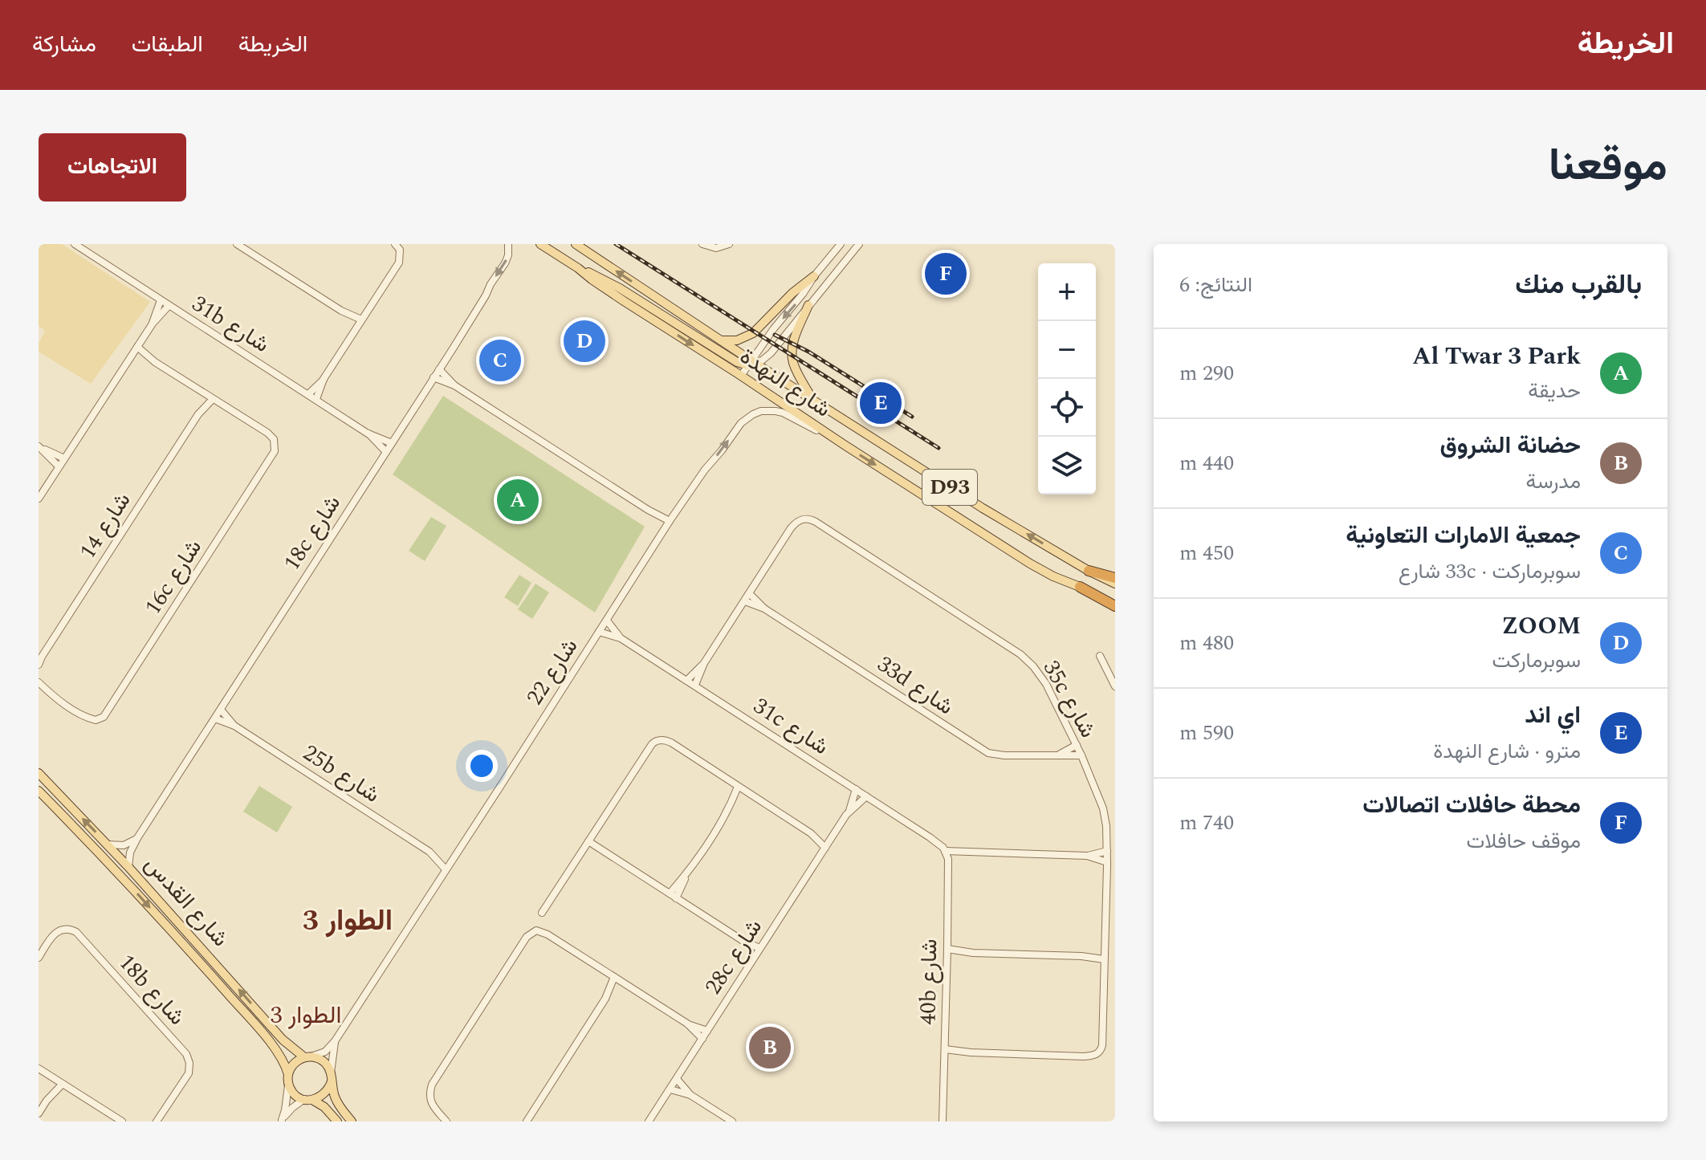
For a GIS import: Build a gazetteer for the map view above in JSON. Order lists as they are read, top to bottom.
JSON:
{
  "streets": {
    "main road": ["شارع النهدة", "D93", "شارع القدس"],
    "street": [
      "31b شارع",
      "شارع 14",
      "18c شارع",
      "16c شارع",
      "شارع 22",
      "33d شارع",
      "35c شارع",
      "31c شارع",
      "25b شارع",
      "28c شارع",
      "40b شارع",
      "18b شارع"
    ]
  },
  "crossings": [
    ["31b شارع", "18c شارع"],
    ["شارع النهدة", "شارع 22"],
    ["شارع 14", "16c شارع"],
    ["18c شارع", "25b شارع"],
    ["18c شارع", "شارع القدس"],
    ["شارع 22", "31c شارع"],
    ["شارع 22", "25b شارع"],
    ["شارع 22", "شارع القدس"],
    ["33d شارع", "35c شارع"],
    ["35c شارع", "31c شارع"],
    ["35c شارع", "40b شارع"],
    ["31c شارع", "28c شارع"],
    ["31c شارع", "40b شارع"]
  ],
  "districts": ["الطوار 3", "الطوار 3"],
  "page": {
    "header": "الخريطة",
    "nav": ["الخريطة", "الطبقات", "مشاركة"],
    "title": "موقعنا",
    "buttons": "الاتجاهات",
    "heading": ["بالقرب منك", "النتائج: 6"],
    "pins": [
      "F",
      "D",
      "C",
      "E",
      "A",
      "B"
    ],
    "map_buttons": ["+", "−"],
    "list": [
      {
        "mark": "A",
        "name": "Al Twar 3 Park",
        "note": "حديقة",
        "value": "290 m"
      },
      {
        "mark": "B",
        "name": "حضانة الشروق",
        "note": "مدرسة",
        "value": "440 m"
      },
      {
        "mark": "C",
        "name": "جمعية الامارات التعاونية",
        "note": "سوبرماركت · 33c شارع",
        "value": "450 m"
      },
      {
        "mark": "D",
        "name": "ZOOM",
        "note": "سوبرماركت",
        "value": "480 m"
      },
      {
        "mark": "E",
        "name": "اي اند",
        "note": "مترو · شارع النهدة",
        "value": "590 m"
      },
      {
        "mark": "F",
        "name": "محطة حافلات اتصالات",
        "note": "موقف حافلات",
        "value": "740 m"
      }
    ]
  }
}
